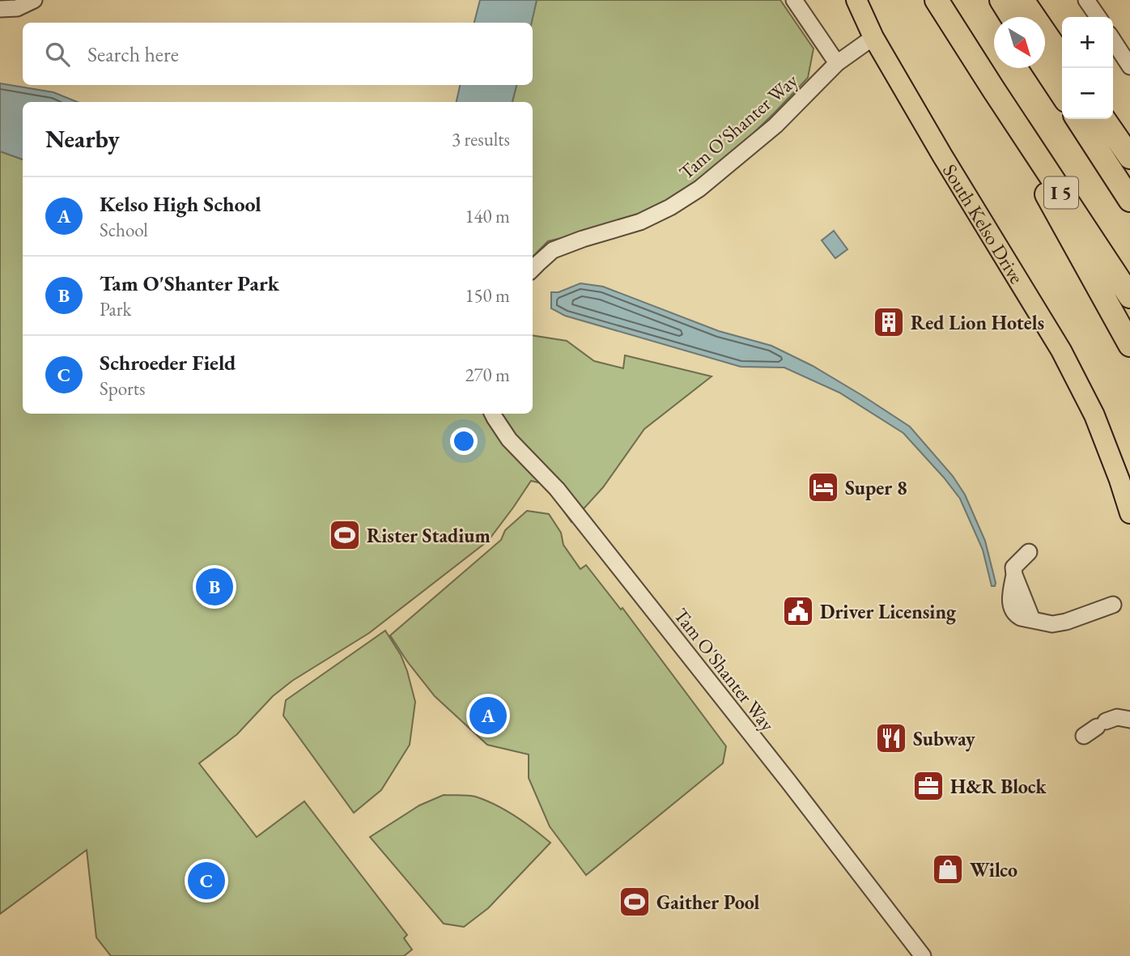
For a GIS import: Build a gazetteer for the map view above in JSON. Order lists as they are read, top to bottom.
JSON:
{
  "streets": {
    "highway": ["I 5"],
    "main road": ["South Kelso Drive"],
    "street": ["Tam O'Shanter Way"]
  },
  "crossings": [
    ["Tam O'Shanter Way", "South Kelso Drive"]
  ],
  "places": {
    "building": ["Red Lion Hotels"],
    "hotel": ["Super 8"],
    "sports": ["Rister Stadium", "Gaither Pool"],
    "public building": ["Driver Licensing"],
    "restaurant": ["Subway"],
    "office": ["H&R Block"],
    "shop": ["Wilco"]
  },
  "north": "bottom right",
  "page": {
    "map_buttons": ["+", "−"],
    "search": "Search here",
    "heading": ["Nearby", "3 results"],
    "list": [
      {
        "mark": "A",
        "name": "Kelso High School",
        "note": "School",
        "value": "140 m"
      },
      {
        "mark": "B",
        "name": "Tam O'Shanter Park",
        "note": "Park",
        "value": "150 m"
      },
      {
        "mark": "C",
        "name": "Schroeder Field",
        "note": "Sports",
        "value": "270 m"
      }
    ],
    "pins": ["B", "A", "C"]
  }
}
